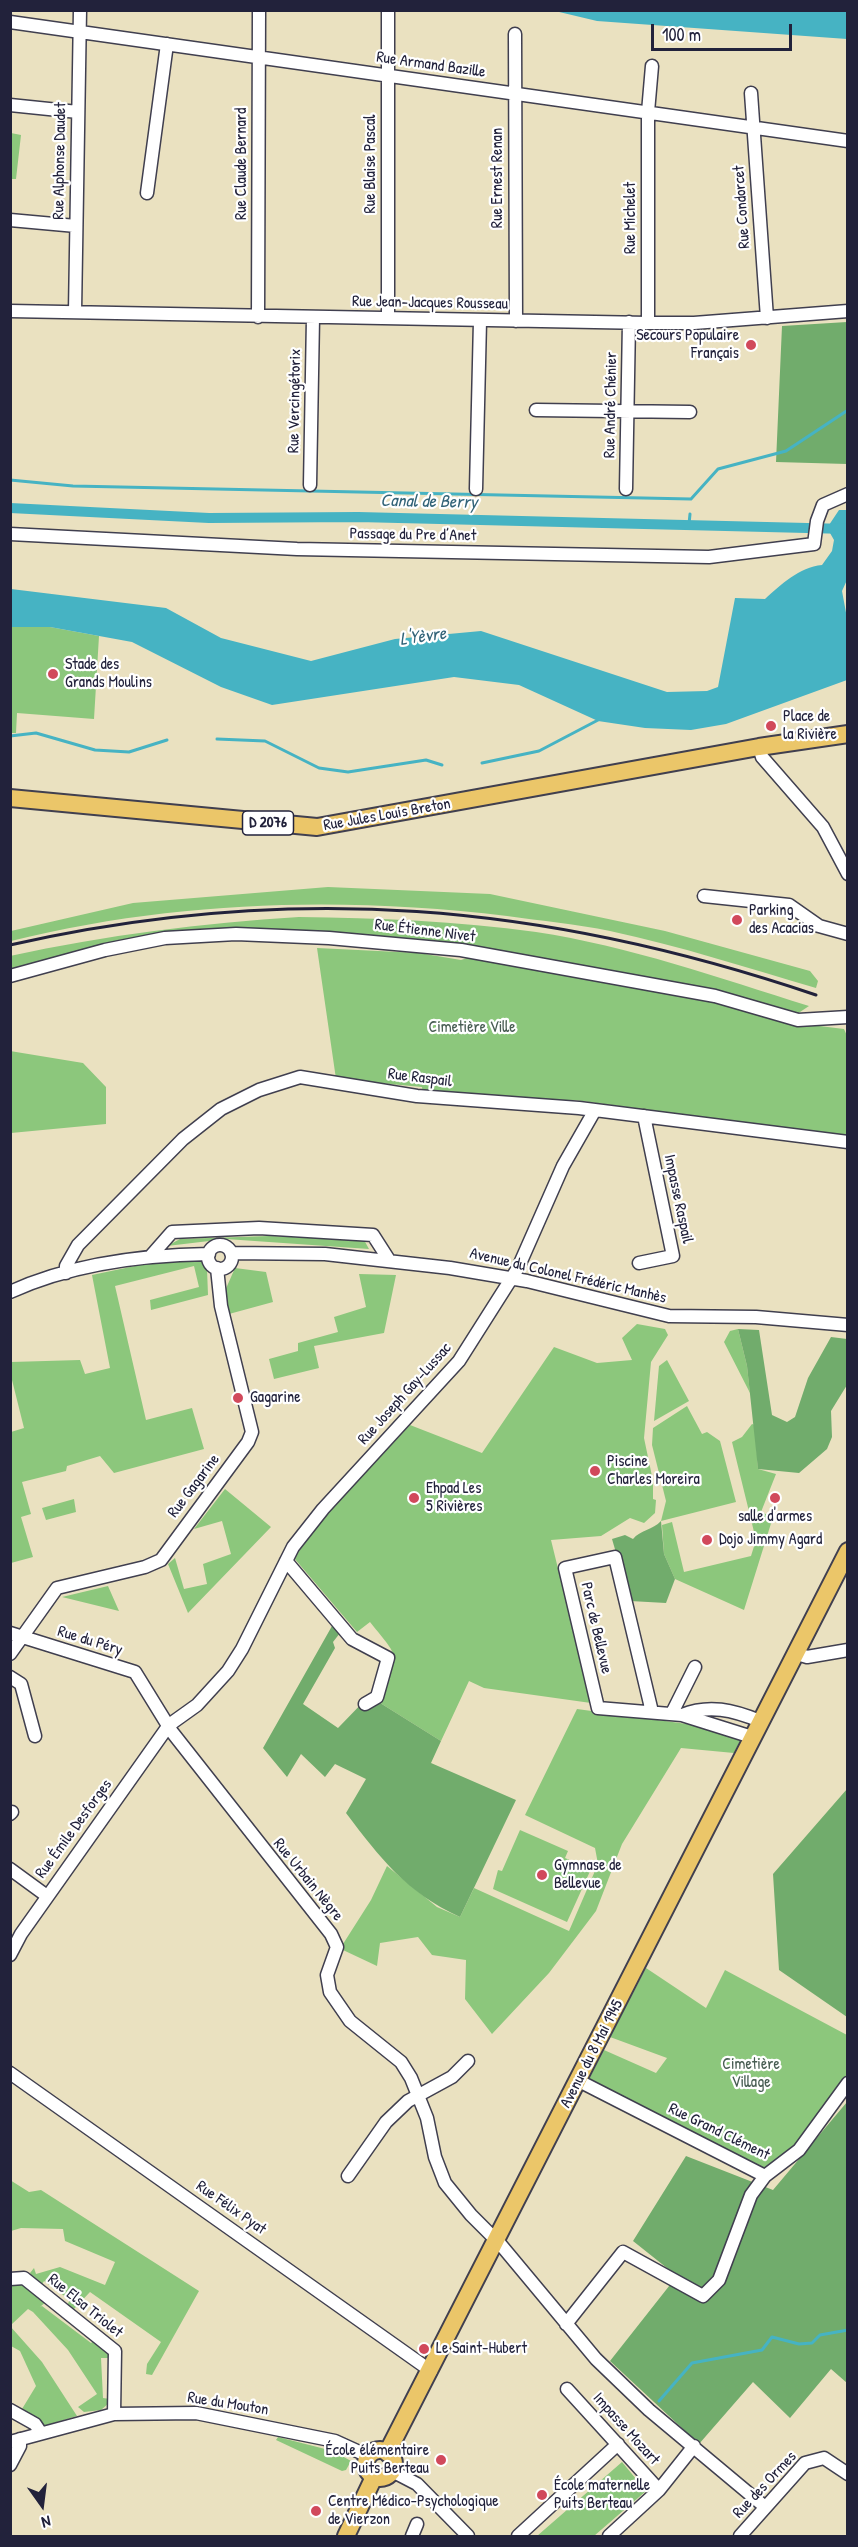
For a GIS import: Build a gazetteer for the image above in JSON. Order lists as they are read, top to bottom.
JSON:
{
  "streets": {
    "main road": ["Rue Jules Louis Breton", "D 2076", "Avenue du 8 Mai 1945"],
    "street": [
      "Rue Armand Bazille",
      "Rue Alphonse Daudet",
      "Rue Claude Bernard",
      "Rue Blaise Pascal",
      "Rue Ernest Renan",
      "Rue Condorcet",
      "Rue Michelet",
      "Rue Jean-Jacques Rousseau",
      "Rue Vercingétorix",
      "Rue André Chénier",
      "Passage du Pre d’Anet",
      "Rue Étienne Nivet",
      "Rue Raspail",
      "Impasse Raspail",
      "Avenue du Colonel Frédéric Manhès",
      "Rue Joseph Gay-Lussac",
      "Rue Gagarine",
      "Parc de Bellevue",
      "Rue du Péry",
      "Rue Émile Desforges",
      "Rue Urbain Nègre",
      "Rue Grand Clément",
      "Rue Félix Pyat",
      "Rue Elsa Triolet",
      "Rue du Mouton",
      "Impasse Mozart",
      "Rue des Ormes"
    ]
  },
  "crossings": [
    ["Rue Armand Bazille", "Rue Alphonse Daudet"],
    ["Rue Armand Bazille", "Rue Claude Bernard"],
    ["Rue Armand Bazille", "Rue Blaise Pascal"],
    ["Rue Armand Bazille", "Rue Ernest Renan"],
    ["Rue Armand Bazille", "Rue Condorcet"],
    ["Rue Armand Bazille", "Rue Michelet"],
    ["Rue Alphonse Daudet", "Rue Jean-Jacques Rousseau"],
    ["Rue Claude Bernard", "Rue Jean-Jacques Rousseau"],
    ["Rue Blaise Pascal", "Rue Jean-Jacques Rousseau"],
    ["Rue Ernest Renan", "Rue Jean-Jacques Rousseau"],
    ["Rue Condorcet", "Rue Jean-Jacques Rousseau"],
    ["Rue Michelet", "Rue Jean-Jacques Rousseau"],
    ["Rue Jean-Jacques Rousseau", "Rue Vercingétorix"],
    ["Rue Jean-Jacques Rousseau", "Rue André Chénier"],
    ["Rue Jules Louis Breton", "D 2076"],
    ["Rue Raspail", "Impasse Raspail"],
    ["Rue Raspail", "Rue Joseph Gay-Lussac"],
    ["Avenue du Colonel Frédéric Manhès", "Rue Joseph Gay-Lussac"],
    ["Avenue du Colonel Frédéric Manhès", "Rue Gagarine"],
    ["Rue Joseph Gay-Lussac", "Rue du Péry"],
    ["Rue Joseph Gay-Lussac", "Rue Émile Desforges"],
    ["Rue Joseph Gay-Lussac", "Rue Urbain Nègre"],
    ["Rue Gagarine", "Rue du Péry"],
    ["Parc de Bellevue", "Avenue du 8 Mai 1945"],
    ["Rue du Péry", "Rue Émile Desforges"],
    ["Rue du Péry", "Rue Urbain Nègre"],
    ["Rue Émile Desforges", "Rue Urbain Nègre"],
    ["Rue Urbain Nègre", "Avenue du 8 Mai 1945"],
    ["Rue Urbain Nègre", "Rue des Ormes"],
    ["Avenue du 8 Mai 1945", "Rue Grand Clément"],
    ["Avenue du 8 Mai 1945", "Rue Félix Pyat"],
    ["Avenue du 8 Mai 1945", "Rue du Mouton"],
    ["Rue Elsa Triolet", "Rue du Mouton"]
  ],
  "water": ["Canal de Berry", "L'Yèvre"],
  "parks": ["Cimetière Ville", "Cimetière Village"],
  "places": [
    "Secours Populaire Français",
    "Stade des Grands Moulins",
    "Place de la Rivière",
    "Parking des Acacias",
    "Gagarine",
    "Piscine Charles Moreira",
    "Ehpad Les 5 Rivières",
    "salle d'armes",
    "Dojo Jimmy Agard",
    "Gymnase de Bellevue",
    "Le Saint-Hubert",
    "École élémentaire Puits Berteau",
    "École maternelle Puits Berteau",
    "Centre Médico-Psychologique de Vierzon"
  ],
  "scale_bar": "100 m",
  "north": "bottom"
}
